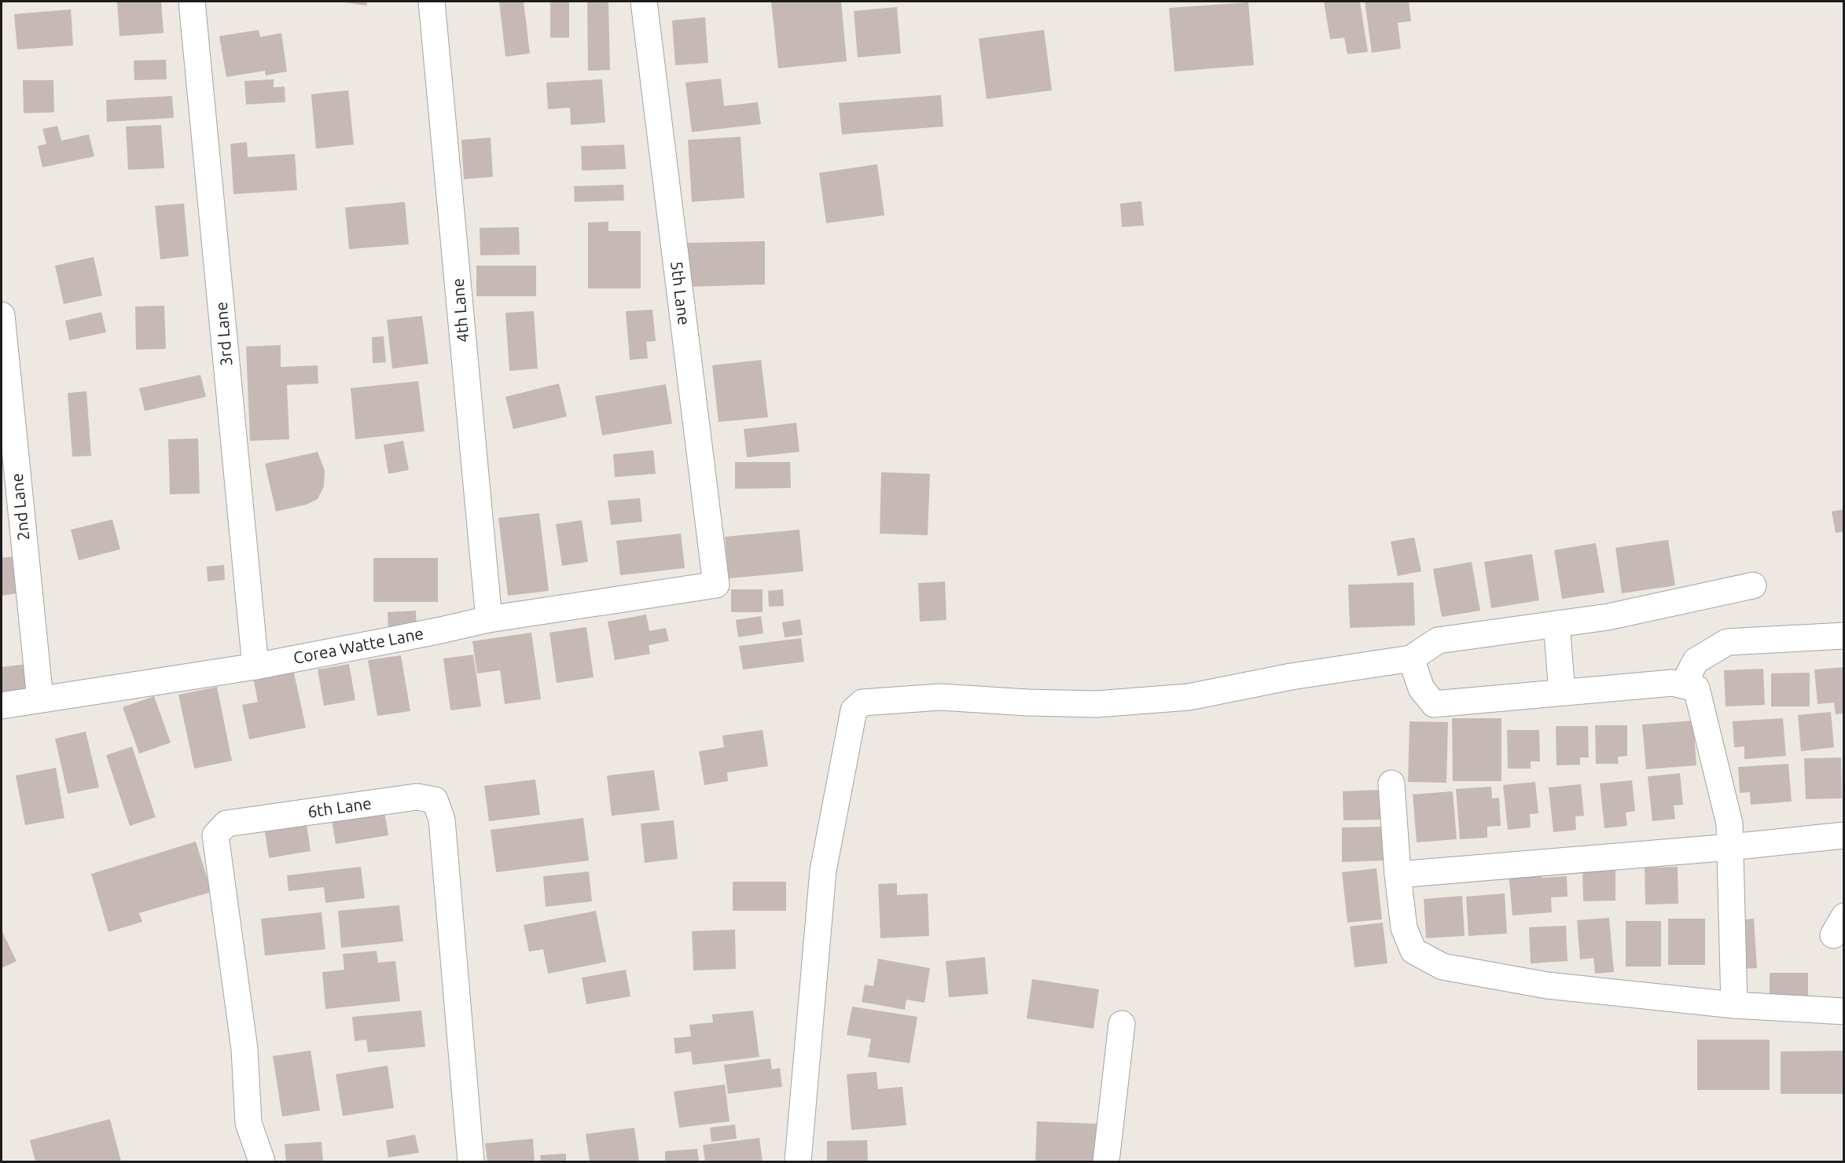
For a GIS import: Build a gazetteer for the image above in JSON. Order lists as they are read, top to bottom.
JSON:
{
  "streets": {
    "street": [
      "5th Lane",
      "4th Lane",
      "3rd Lane",
      "2nd Lane",
      "Corea Watte Lane",
      "6th Lane"
    ]
  },
  "crossings": [
    ["5th Lane", "Corea Watte Lane"],
    ["4th Lane", "Corea Watte Lane"],
    ["3rd Lane", "Corea Watte Lane"],
    ["2nd Lane", "Corea Watte Lane"]
  ]
}
